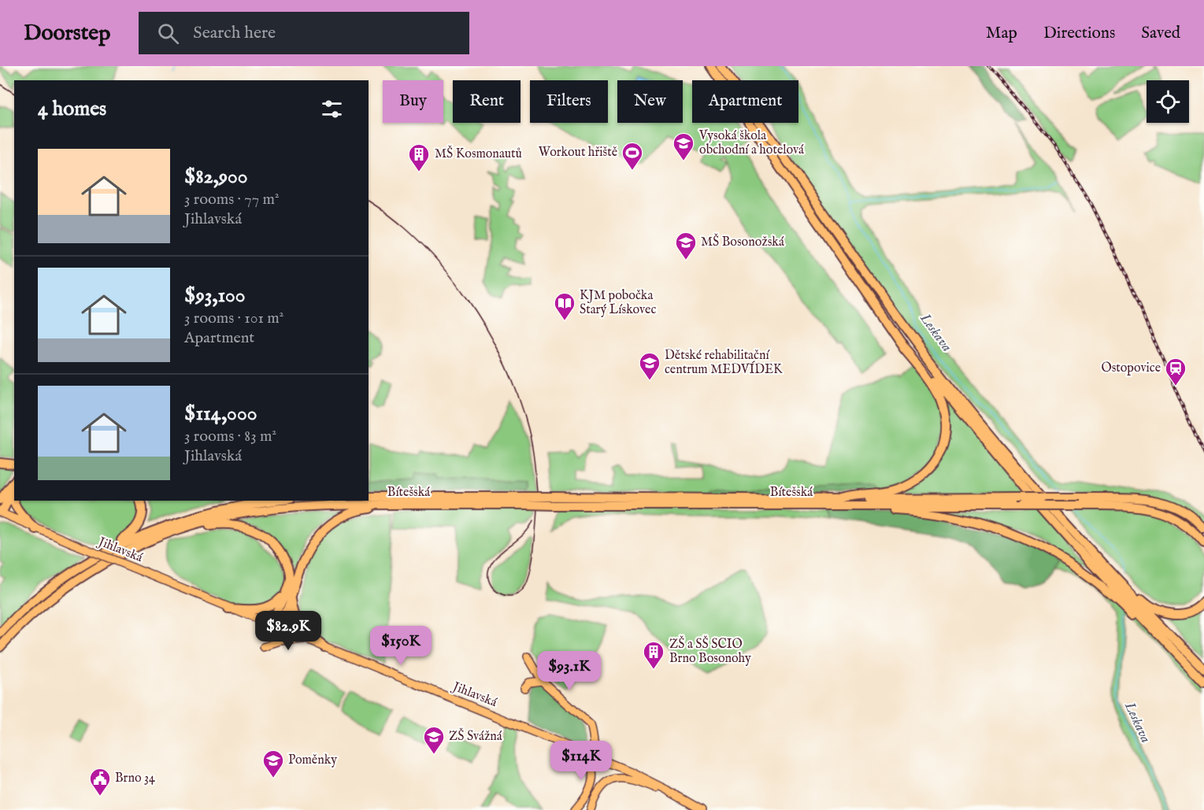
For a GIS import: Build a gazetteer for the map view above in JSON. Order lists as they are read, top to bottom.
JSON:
{
  "streets": {
    "highway": ["Bítešská"],
    "main road": ["Jihlavská"]
  },
  "water": ["Leskava"],
  "places": {
    "school or university": [
      "Vysoká škola obchodní a hotelová",
      "MŠ Bosonožská",
      "Dětské rehabilitační centrum MEDVÍDEK",
      "ZŠ Svážná",
      "Poměnky"
    ],
    "sports": ["Workout hřiště"],
    "building": ["MŠ Kosmonautů", "ZŠ a SŠ SCIO Brno Bosonohy"],
    "library": ["KJM pobočka Starý Lískovec"],
    "station": ["Ostopovice"],
    "public building": ["Brno 34"]
  },
  "page": {
    "header": "Doorstep",
    "search": "Search here",
    "nav": ["Map", "Directions", "Saved"],
    "chip": [
      "Buy",
      "Rent",
      "Filters",
      "New",
      "Apartment"
    ],
    "heading": "4 homes",
    "list": [
      {
        "name": "$82,900",
        "note": "3 rooms · 77 m² · Jihlavská"
      },
      {
        "name": "$93,100",
        "note": "3 rooms · 101 m² · Apartment"
      },
      {
        "name": "$114,000",
        "note": "3 rooms · 83 m² · Jihlavská"
      }
    ],
    "price": [
      "$82.9K",
      "$150K",
      "$93.1K",
      "$114K"
    ]
  }
}
